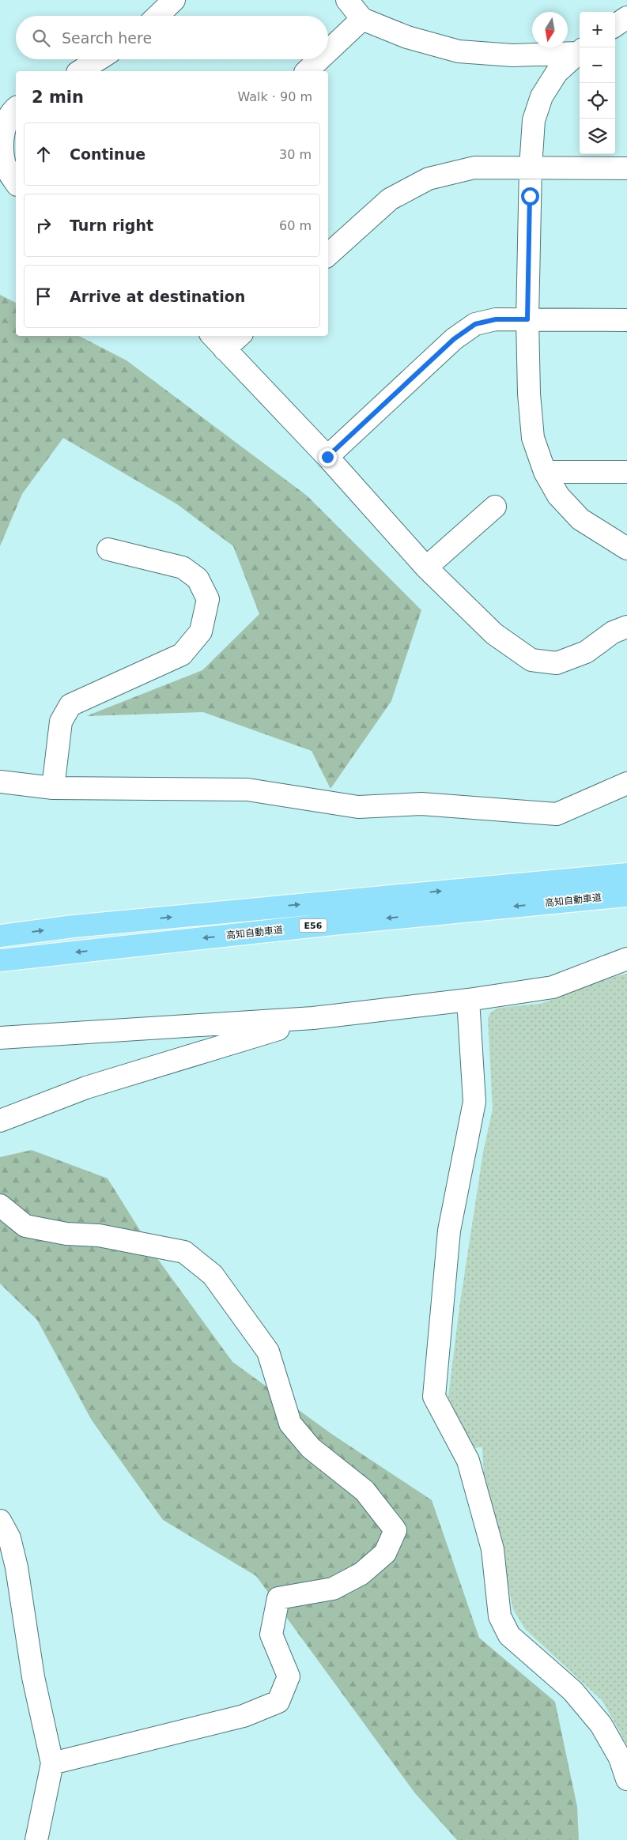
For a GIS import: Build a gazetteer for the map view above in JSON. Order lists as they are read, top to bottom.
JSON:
{
  "streets": {
    "highway": ["高知自動車道", "E56"]
  },
  "north": "bottom",
  "page": {
    "map_buttons": ["+", "−"],
    "search": "Search here",
    "heading": ["2 min", "Walk · 90 m"],
    "list": [
      ["Continue", "30 m"],
      ["Turn right", "60 m"],
      "Arrive at destination"
    ]
  }
}
